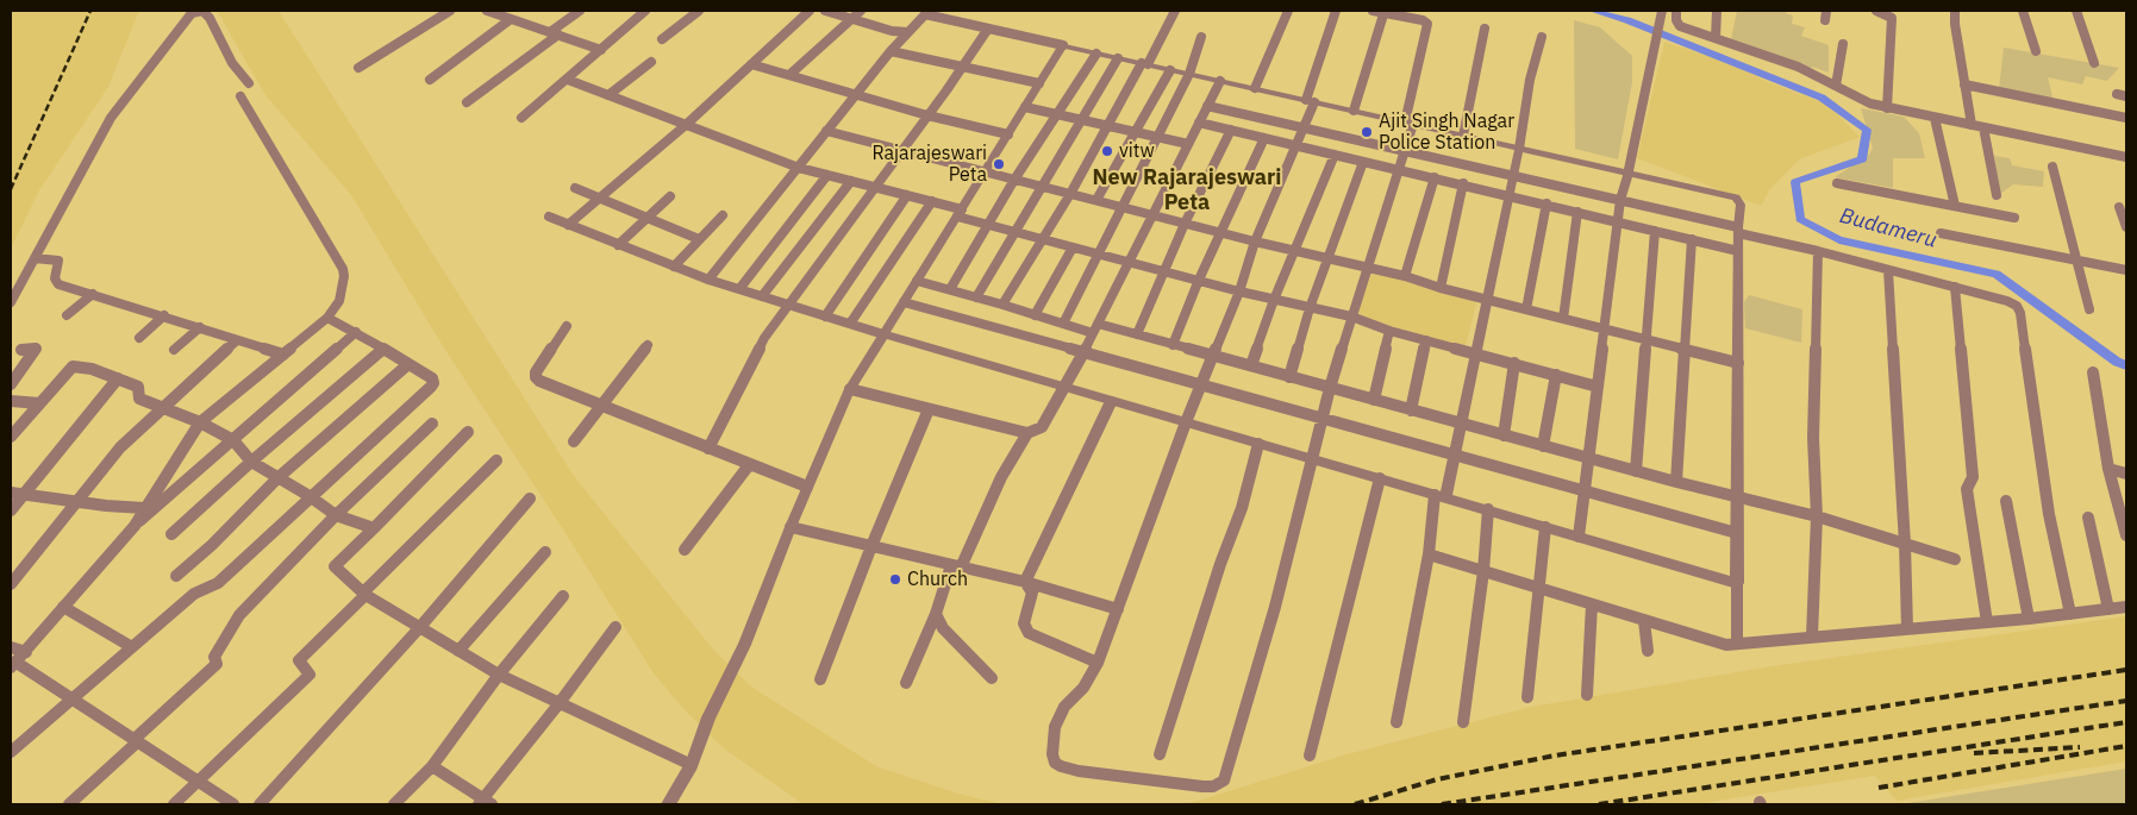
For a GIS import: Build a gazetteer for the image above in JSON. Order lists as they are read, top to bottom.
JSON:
{
  "districts": ["New Rajarajeswari Peta"],
  "water": ["Budameru"],
  "places": [
    "Ajit Singh Nagar Police Station",
    "vitw",
    "Rajarajeswari Peta",
    "Church"
  ]
}
